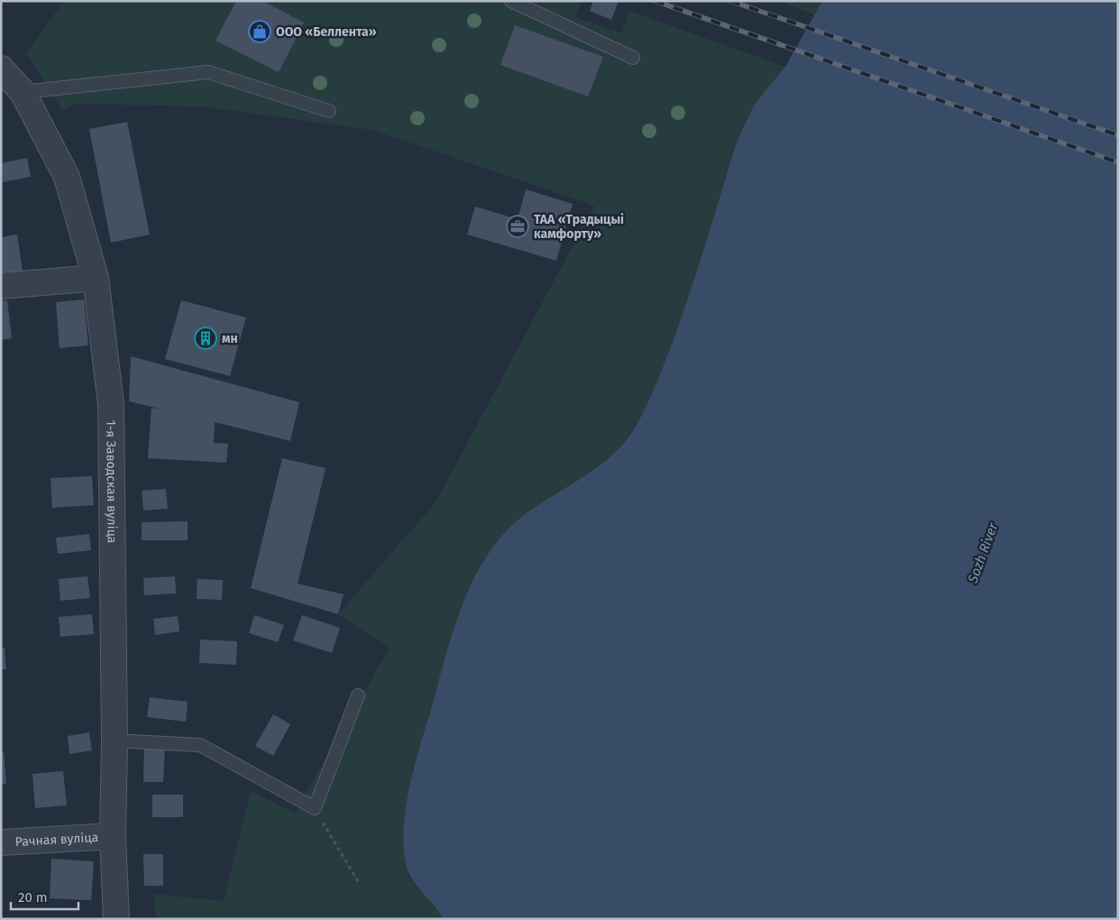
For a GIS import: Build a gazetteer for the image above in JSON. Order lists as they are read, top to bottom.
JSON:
{
  "streets": {
    "street": ["1-я Заводская вуліца", "Рачная вуліца"]
  },
  "crossings": [
    ["1-я Заводская вуліца", "Рачная вуліца"]
  ],
  "water": ["Sozh River"],
  "places": {
    "shop": ["ООО «Беллента»"],
    "office": ["ТАА «Традыцыі камфорту»"],
    "building": ["мн"]
  },
  "scale_bar": "20 m"
}
